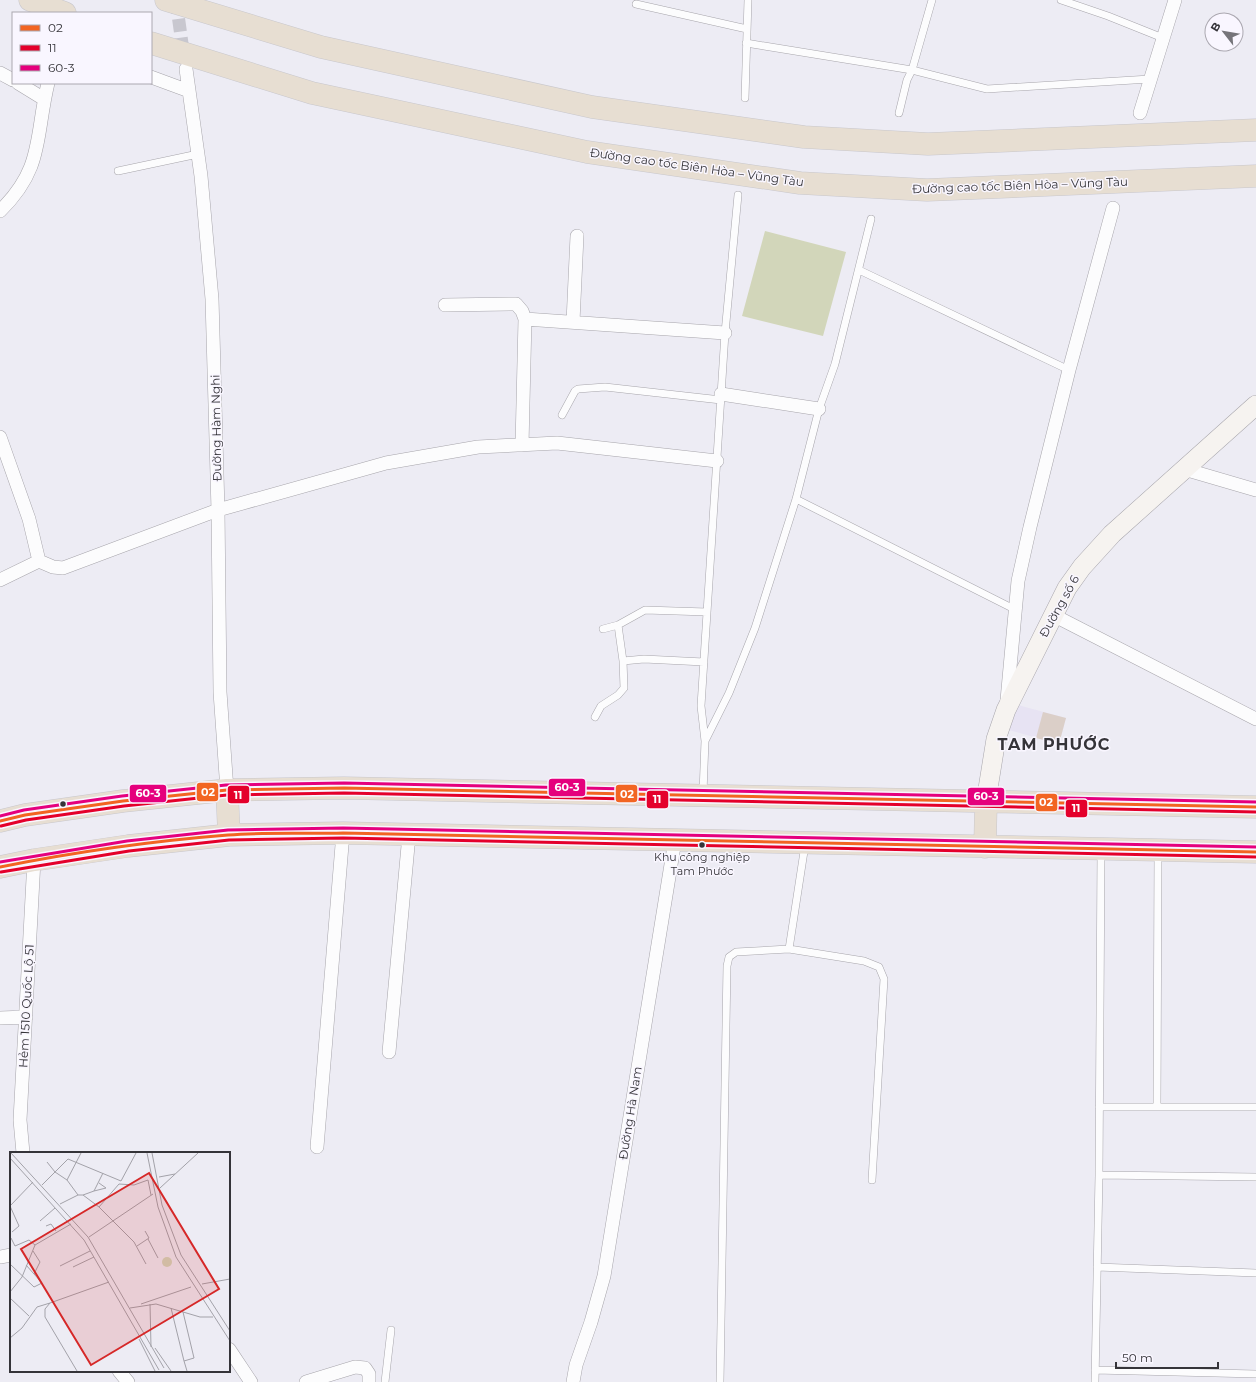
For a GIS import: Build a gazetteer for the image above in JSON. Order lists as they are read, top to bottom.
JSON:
{
  "streets": {
    "highway": ["Đường cao tốc Biên Hòa – Vũng Tàu"],
    "street": [
      "Đường Hàm Nghi",
      "Đường số 6",
      "Hẻm 1510 Quốc Lộ 51",
      "Đường Hà Nam"
    ]
  },
  "districts": ["TAM PHƯỚC"],
  "places": ["Khu công nghiệp Tam Phước"],
  "lines": ["transit line 60-3", "transit line 02", "transit line 11"],
  "legend": ["02", "11", "60-3"],
  "scale_bar": "50 m",
  "north": "top left"
}
